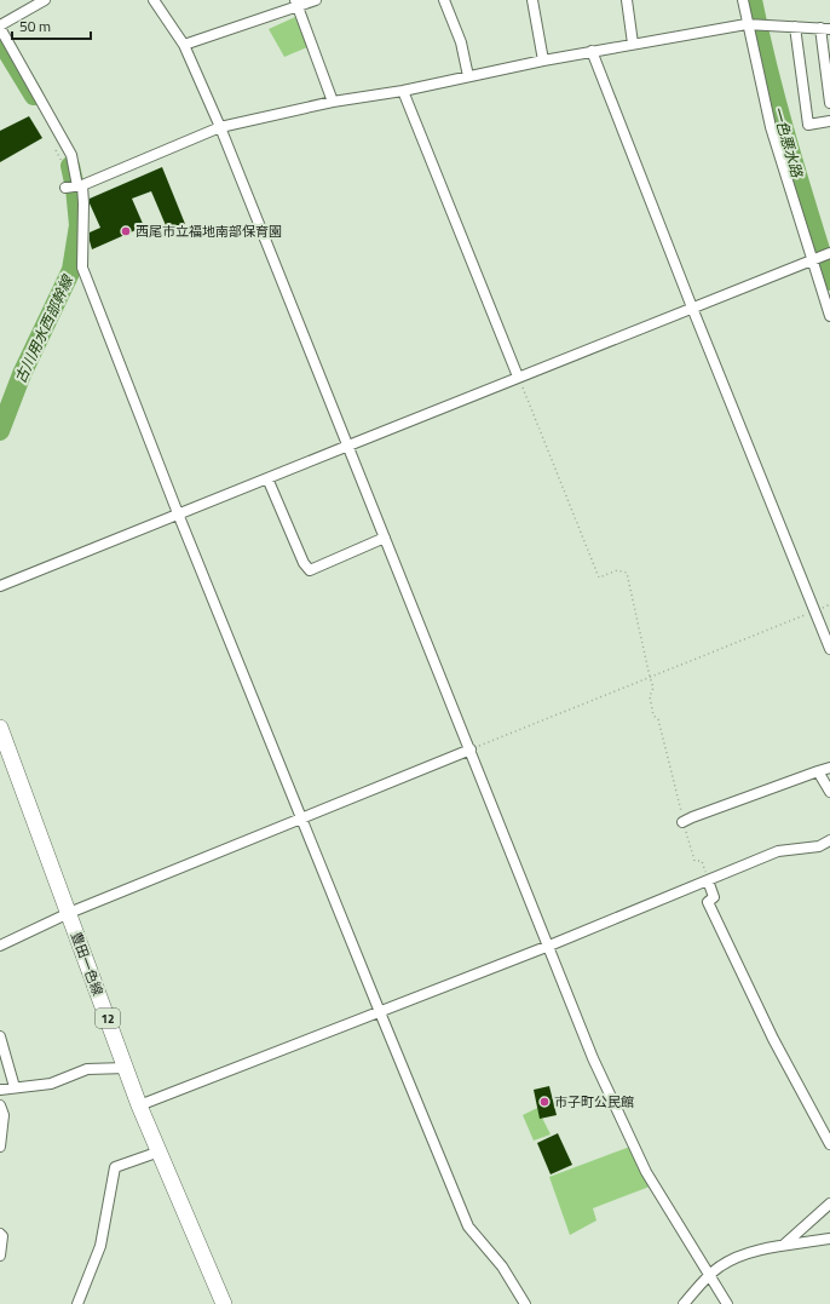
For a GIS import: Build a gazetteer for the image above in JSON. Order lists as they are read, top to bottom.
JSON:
{
  "streets": {
    "main road": ["豊田一色線", "12"]
  },
  "water": ["一色悪水路", "古川用水西部幹線"],
  "places": ["西尾市立福地南部保育園", "市子町公民館"],
  "scale_bar": "50 m"
}
